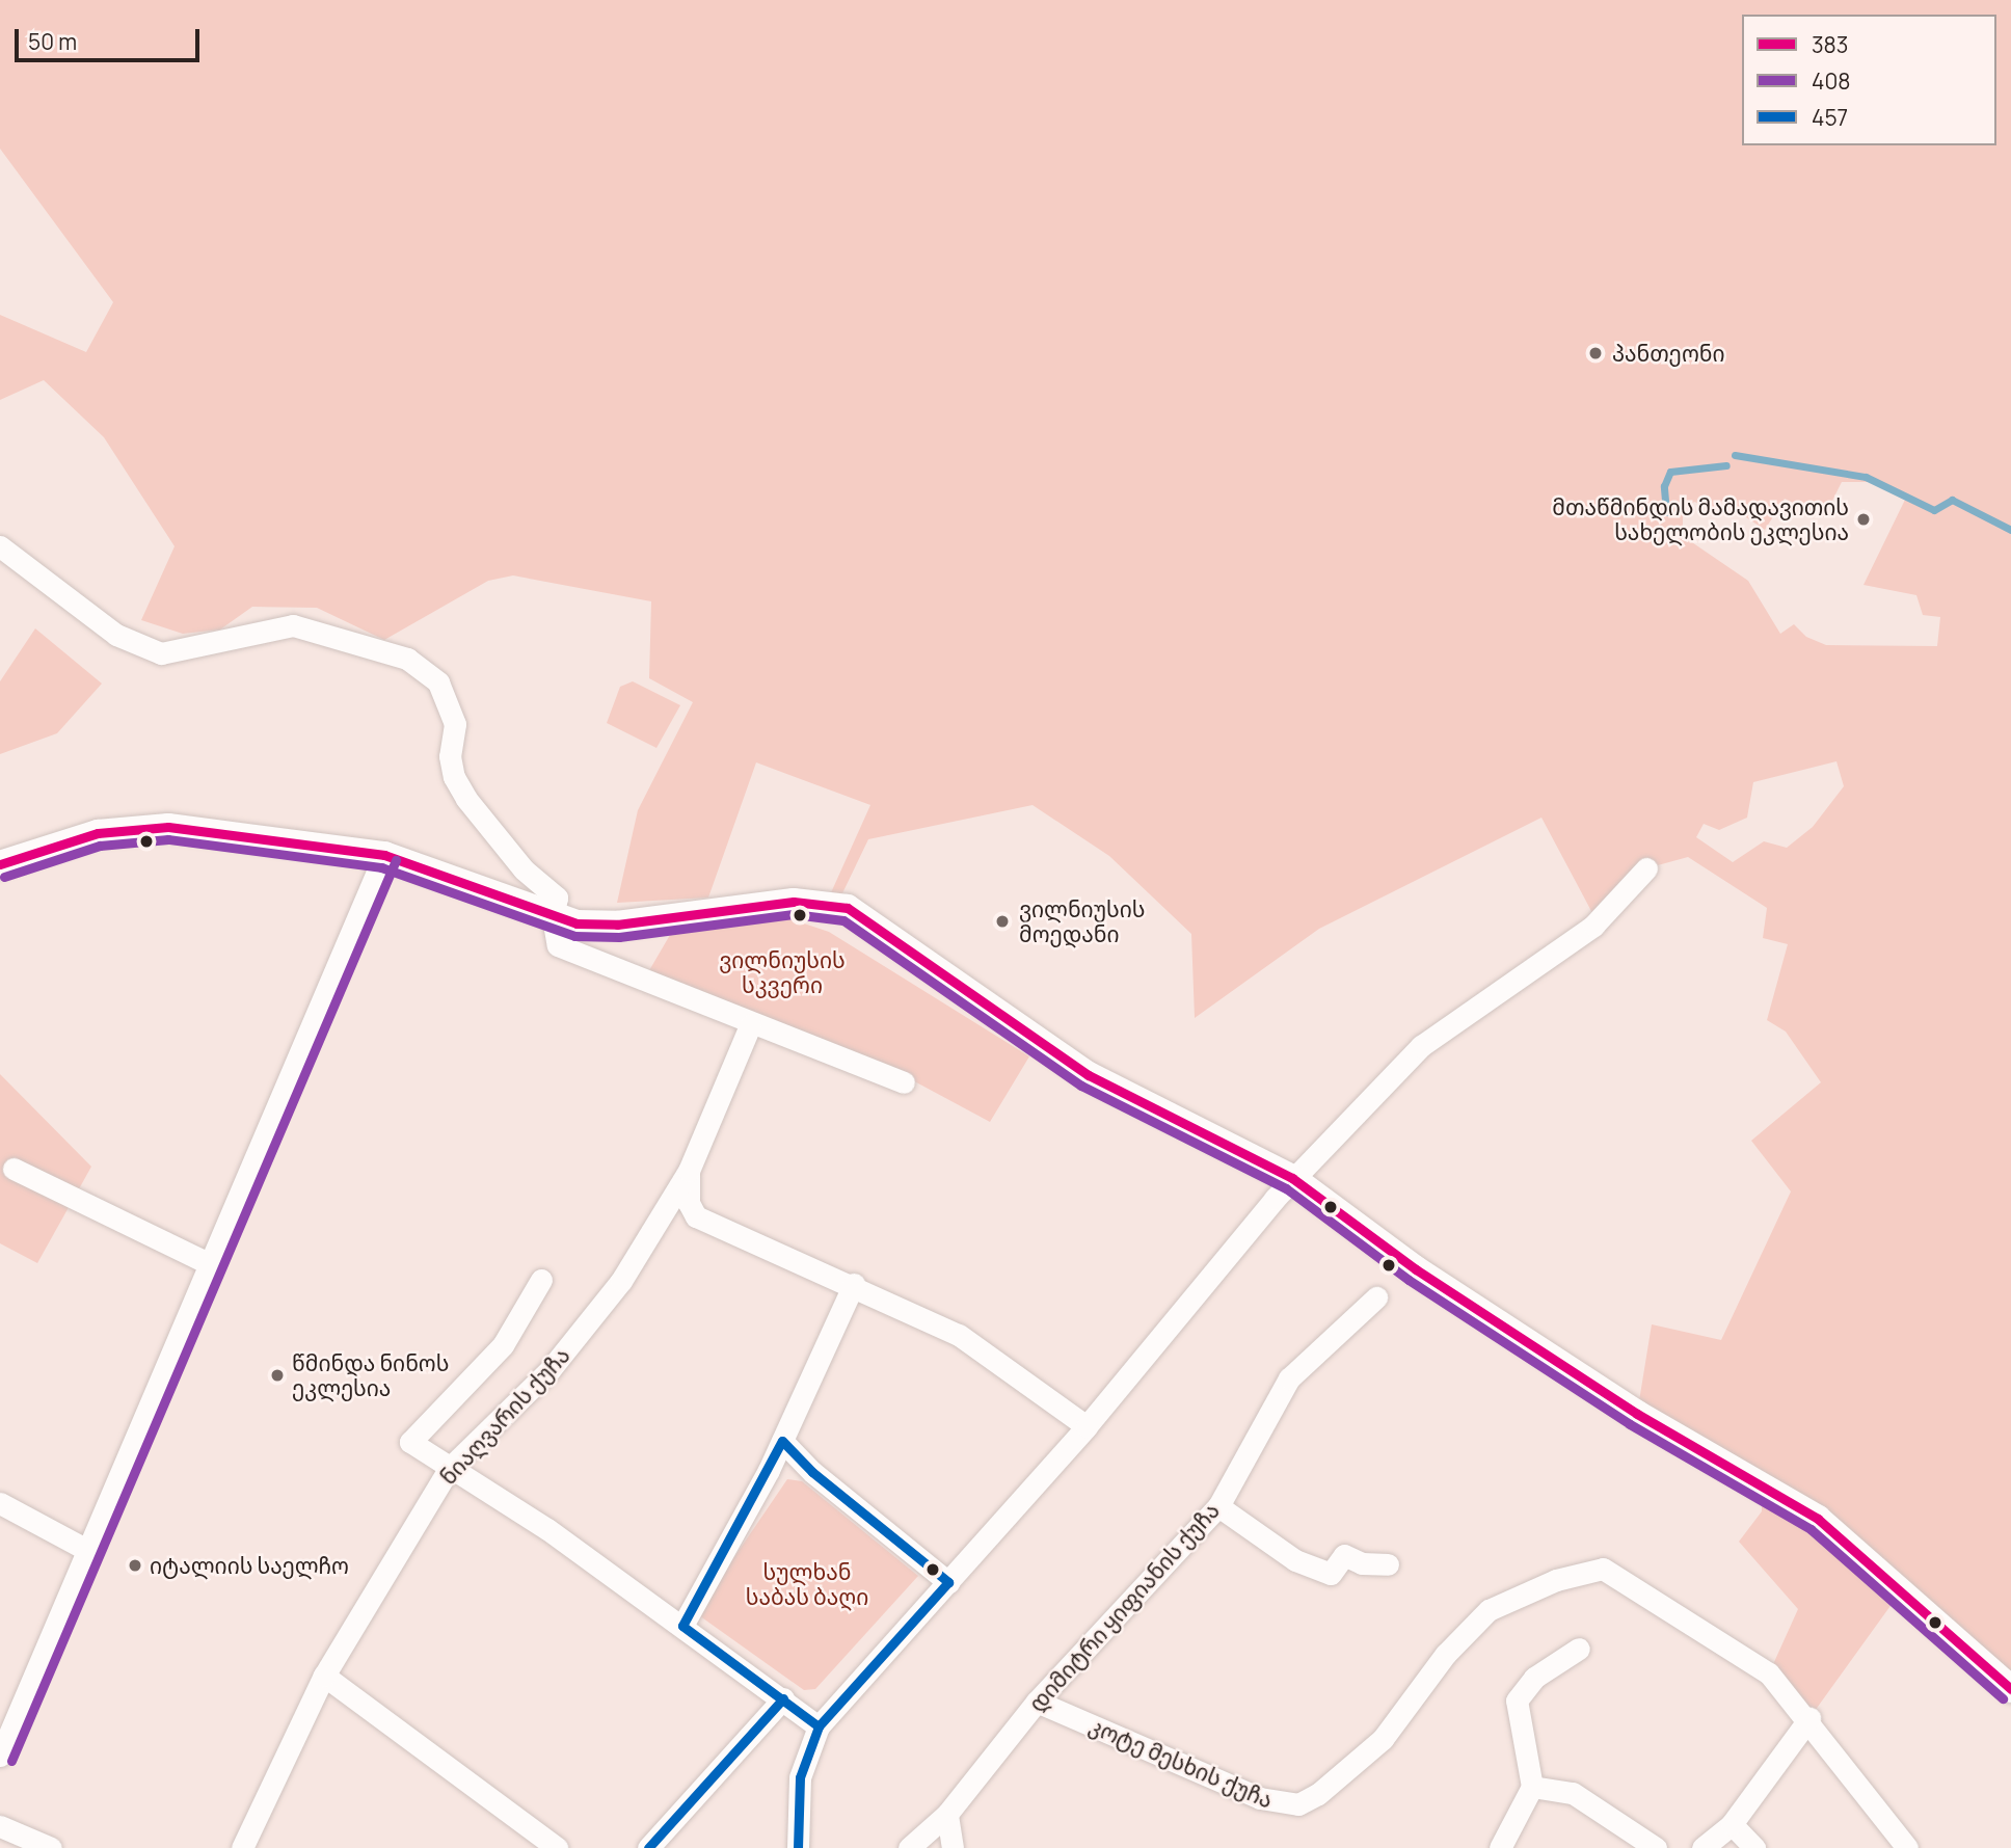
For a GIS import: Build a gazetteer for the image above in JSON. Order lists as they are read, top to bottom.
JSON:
{
  "streets": {
    "street": ["ნიაღვარის ქუჩა", "დიმიტრი ყიფიანის ქუჩა", "კოტე მესხის ქუჩა"]
  },
  "crossings": [
    ["დიმიტრი ყიფიანის ქუჩა", "კოტე მესხის ქუჩა"]
  ],
  "parks": ["ვილნიუსის სკვერი", "სულხან საბას ბაღი"],
  "places": [
    "პანთეონი",
    "მთაწმინდის მამადავითის სახელობის ეკლესია",
    "ვილნიუსის მოედანი",
    "წმინდა ნინოს ეკლესია",
    "იტალიის საელჩო"
  ],
  "lines": ["transit line 383", "transit line 408", "transit line 457"],
  "legend": ["383", "408", "457"],
  "scale_bar": "50 m"
}
